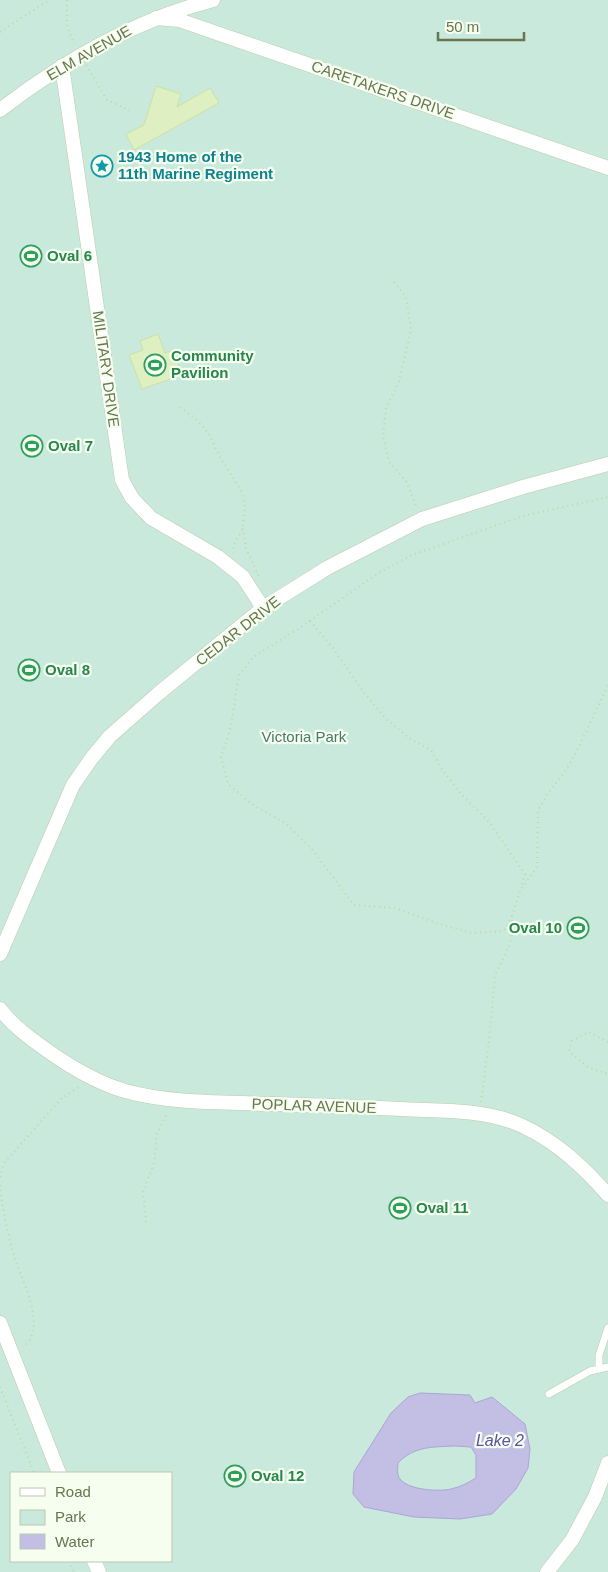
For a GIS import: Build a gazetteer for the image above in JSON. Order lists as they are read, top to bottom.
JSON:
{
  "streets": {
    "street": [
      "ELM AVENUE",
      "CARETAKERS DRIVE",
      "MILITARY DRIVE",
      "CEDAR DRIVE",
      "POPLAR AVENUE"
    ]
  },
  "crossings": [
    ["ELM AVENUE", "CARETAKERS DRIVE"],
    ["ELM AVENUE", "MILITARY DRIVE"],
    ["MILITARY DRIVE", "CEDAR DRIVE"]
  ],
  "water": ["Lake 2"],
  "parks": ["Victoria Park"],
  "places": {
    "place": ["1943 Home of the 11th Marine Regiment"],
    "sports": [
      "Oval 6",
      "Community Pavilion",
      "Oval 7",
      "Oval 8",
      "Oval 10",
      "Oval 11",
      "Oval 12"
    ]
  },
  "legend": ["Road", "Park", "Water"],
  "scale_bar": "50 m"
}
